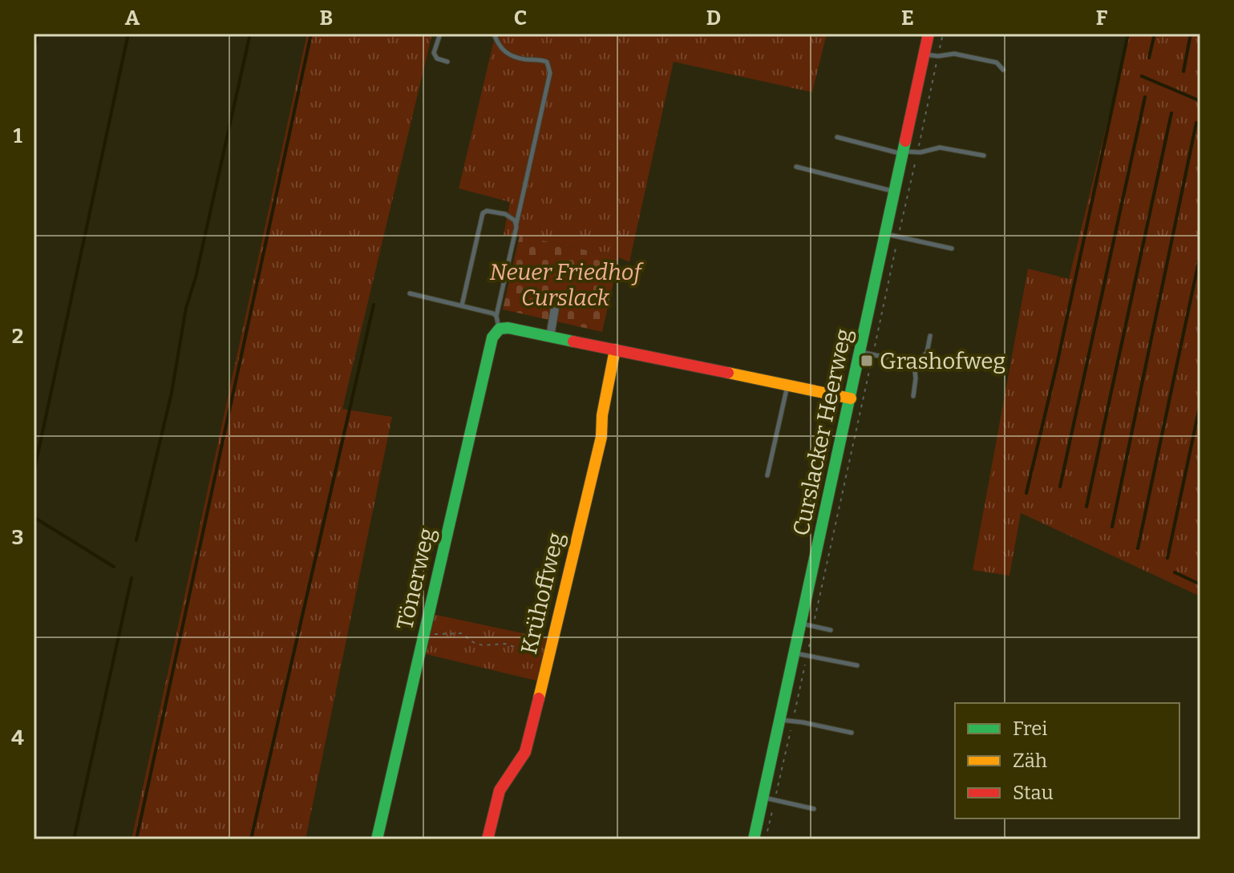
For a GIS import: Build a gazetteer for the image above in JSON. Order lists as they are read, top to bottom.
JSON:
{
  "streets": {
    "street": ["Curslacker Heerweg", "Tönerweg", "Krühoffweg"]
  },
  "parks": ["Neuer Friedhof Curslack"],
  "places": {
    "transit": ["Grashofweg"]
  },
  "legend": ["Frei", "Zäh", "Stau"],
  "grid": {
    "columns": [
      "A",
      "B",
      "C",
      "D",
      "E",
      "F"
    ],
    "rows": [
      "1",
      "2",
      "3",
      "4"
    ]
  }
}
